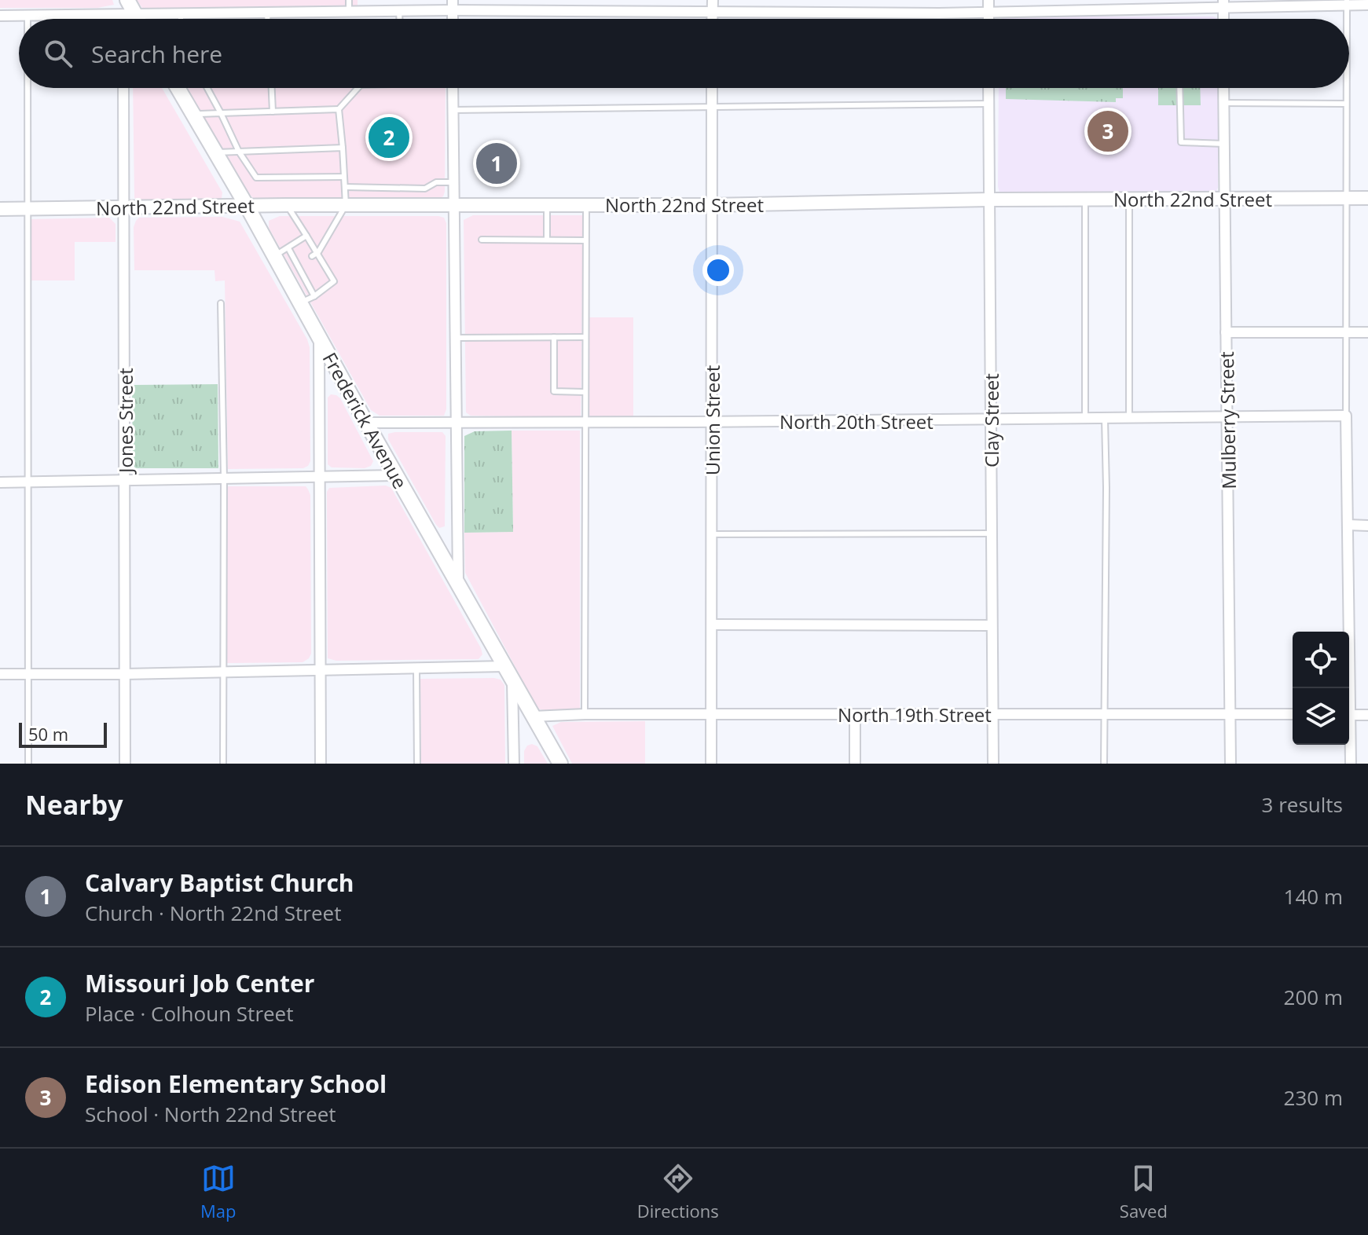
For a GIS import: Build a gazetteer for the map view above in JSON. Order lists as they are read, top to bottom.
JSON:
{
  "streets": {
    "main road": ["North 22nd Street", "Frederick Avenue"],
    "street": [
      "Jones Street",
      "Union Street",
      "Clay Street",
      "Mulberry Street",
      "North 20th Street",
      "North 19th Street"
    ]
  },
  "crossings": [
    ["North 22nd Street", "Jones Street"],
    ["North 22nd Street", "Frederick Avenue"],
    ["North 22nd Street", "Union Street"],
    ["North 22nd Street", "Clay Street"],
    ["North 22nd Street", "Mulberry Street"],
    ["Frederick Avenue", "North 20th Street"],
    ["Frederick Avenue", "North 19th Street"],
    ["Union Street", "North 20th Street"],
    ["Union Street", "North 19th Street"],
    ["Clay Street", "North 20th Street"],
    ["Clay Street", "North 19th Street"],
    ["Mulberry Street", "North 20th Street"],
    ["Mulberry Street", "North 19th Street"]
  ],
  "scale_bar": "50 m",
  "page": {
    "search": "Search here",
    "pins": ["3", "2", "1"],
    "scale": "50 m",
    "heading": ["Nearby", "3 results"],
    "list": [
      {
        "mark": "1",
        "name": "Calvary Baptist Church",
        "note": "Church · North 22nd Street",
        "value": "140 m"
      },
      {
        "mark": "2",
        "name": "Missouri Job Center",
        "note": "Place · Colhoun Street",
        "value": "200 m"
      },
      {
        "mark": "3",
        "name": "Edison Elementary School",
        "note": "School · North 22nd Street",
        "value": "230 m"
      }
    ],
    "nav": ["Map", "Directions", "Saved"]
  }
}
